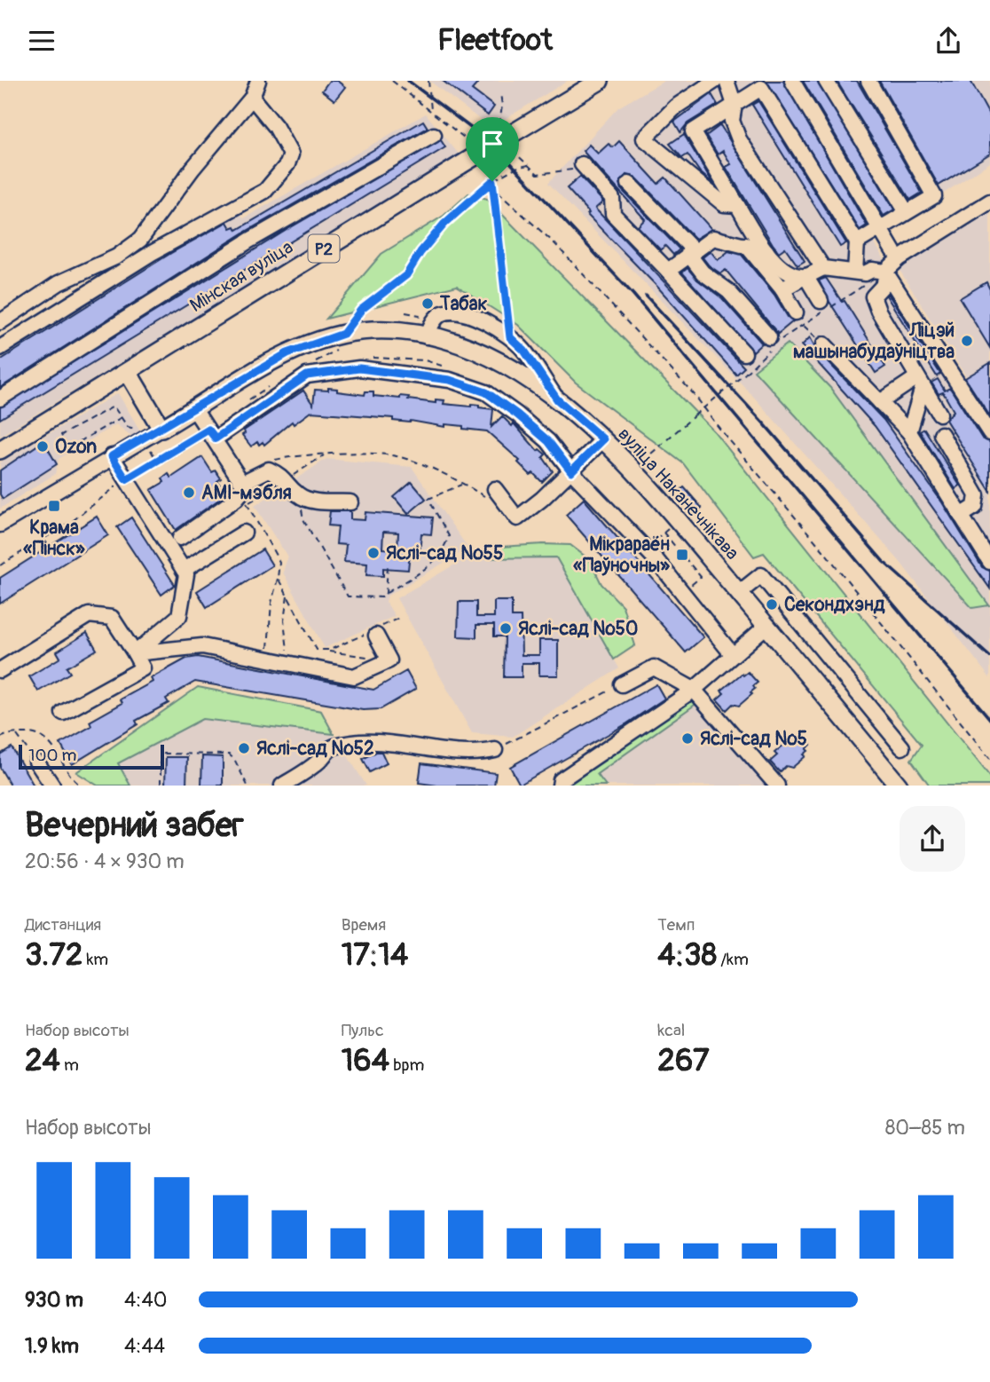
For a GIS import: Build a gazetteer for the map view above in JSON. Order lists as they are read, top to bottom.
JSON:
{
  "streets": {
    "main road": ["Р2", "Мінская вуліца", "вуліца Наканечнікава"]
  },
  "places": {
    "other": [
      "Табак",
      "Ліцэй машынабудаўніцтва",
      "Ozon",
      "AMI-мэбля",
      "Яслі-сад №55",
      "Секондхэнд",
      "Яслі-сад №50",
      "Яслі-сад №5",
      "Яслі-сад №52"
    ],
    "transit": ["Крама «Пінск»", "Мікрараён «Паўночны»"]
  },
  "scale_bar": "100 m",
  "page": {
    "header": "Fleetfoot",
    "scale": "100 m",
    "heading": ["Вечерний забег", "20:56 · 4 × 930 m"],
    "stats": [
      ["Дистанция", "3.72 km"],
      ["Время", "17:14"],
      ["Темп", "4:38 /km"],
      ["Набор высоты", "24 m"],
      ["Пульс", "164 bpm"],
      ["kcal", "267"]
    ],
    "chart": ["Набор высоты", "80–85 m"],
    "list": [
      {
        "name": "930 m",
        "note": "4:40"
      },
      {
        "name": "1.9 km",
        "note": "4:44"
      }
    ]
  }
}
